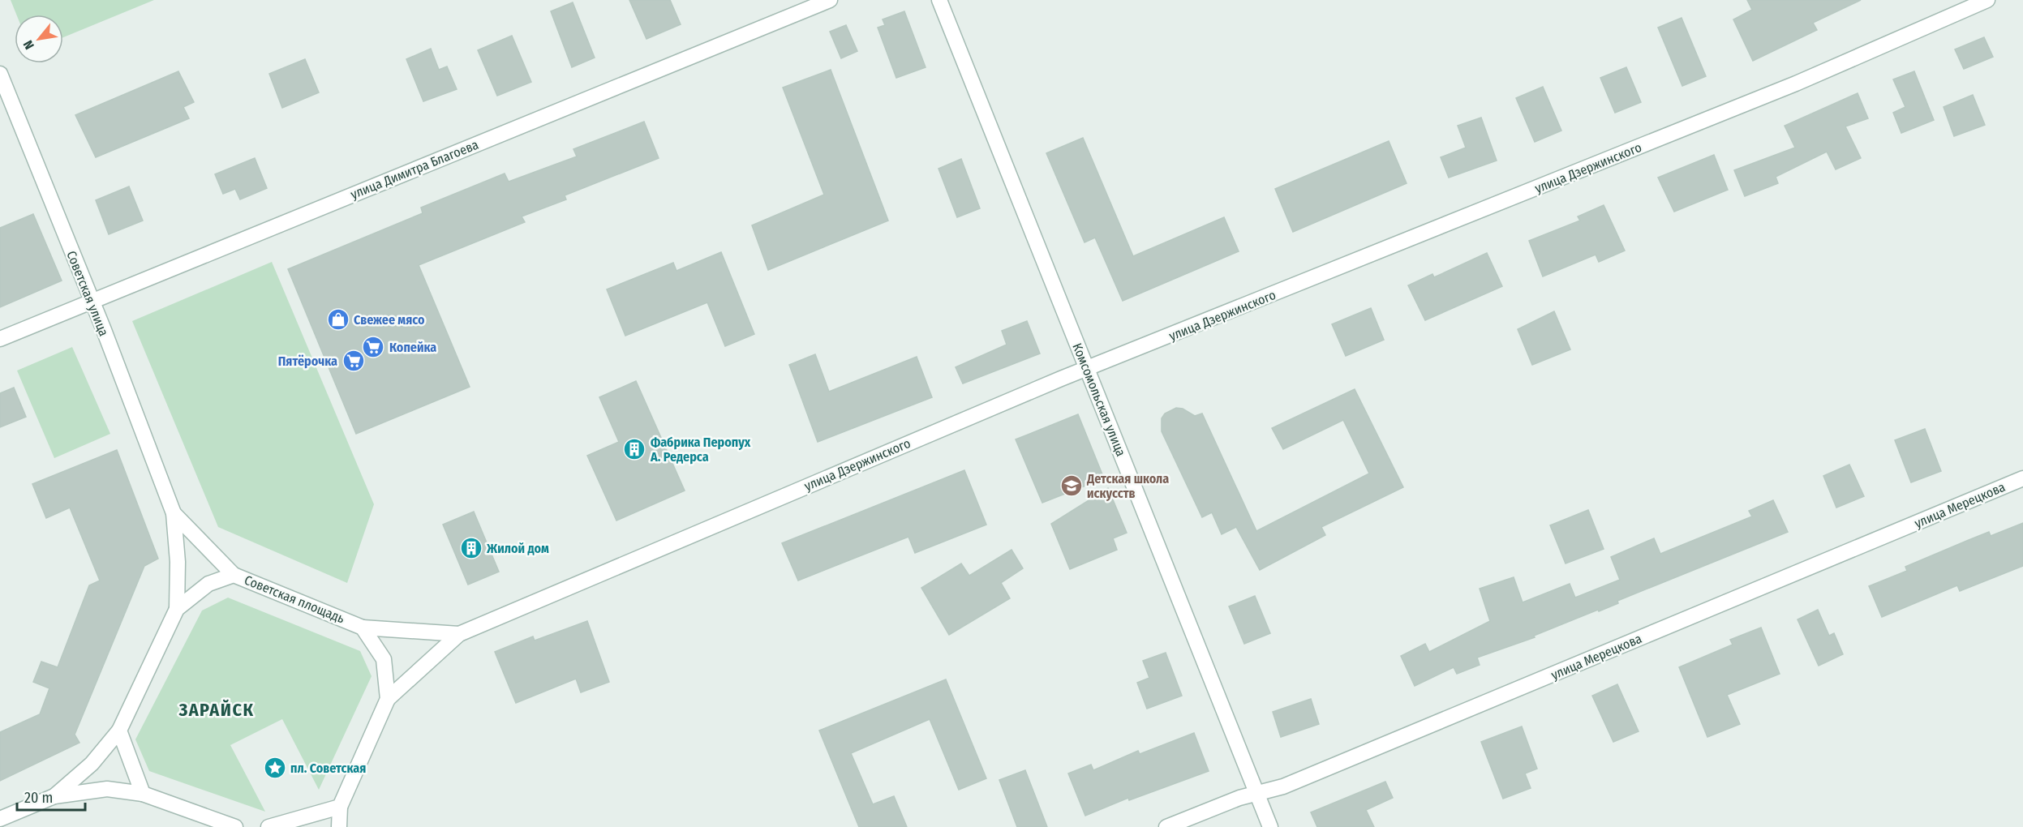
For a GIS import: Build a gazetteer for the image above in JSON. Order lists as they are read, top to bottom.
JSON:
{
  "streets": {
    "street": [
      "улица Дзержинского",
      "улица Димитра Благоева",
      "Советская улица",
      "Комсомольская улица",
      "улица Мерецкова",
      "Советская площадь"
    ]
  },
  "crossings": [
    ["улица Дзержинского", "Комсомольская улица"],
    ["улица Дзержинского", "Советская площадь"],
    ["улица Димитра Благоева", "Советская улица"],
    ["Советская улица", "Советская площадь"],
    ["Комсомольская улица", "улица Мерецкова"]
  ],
  "districts": ["ЗАРАЙСК"],
  "places": {
    "shop": ["Свежее мясо"],
    "supermarket": ["Копейка", "Пятёрочка"],
    "building": ["Фабрика Перопух А. Редерса", "Жилой дом"],
    "school or university": ["Детская школа искусств"],
    "place": ["пл. Советская"]
  },
  "scale_bar": "20 m",
  "north": "bottom left"
}
